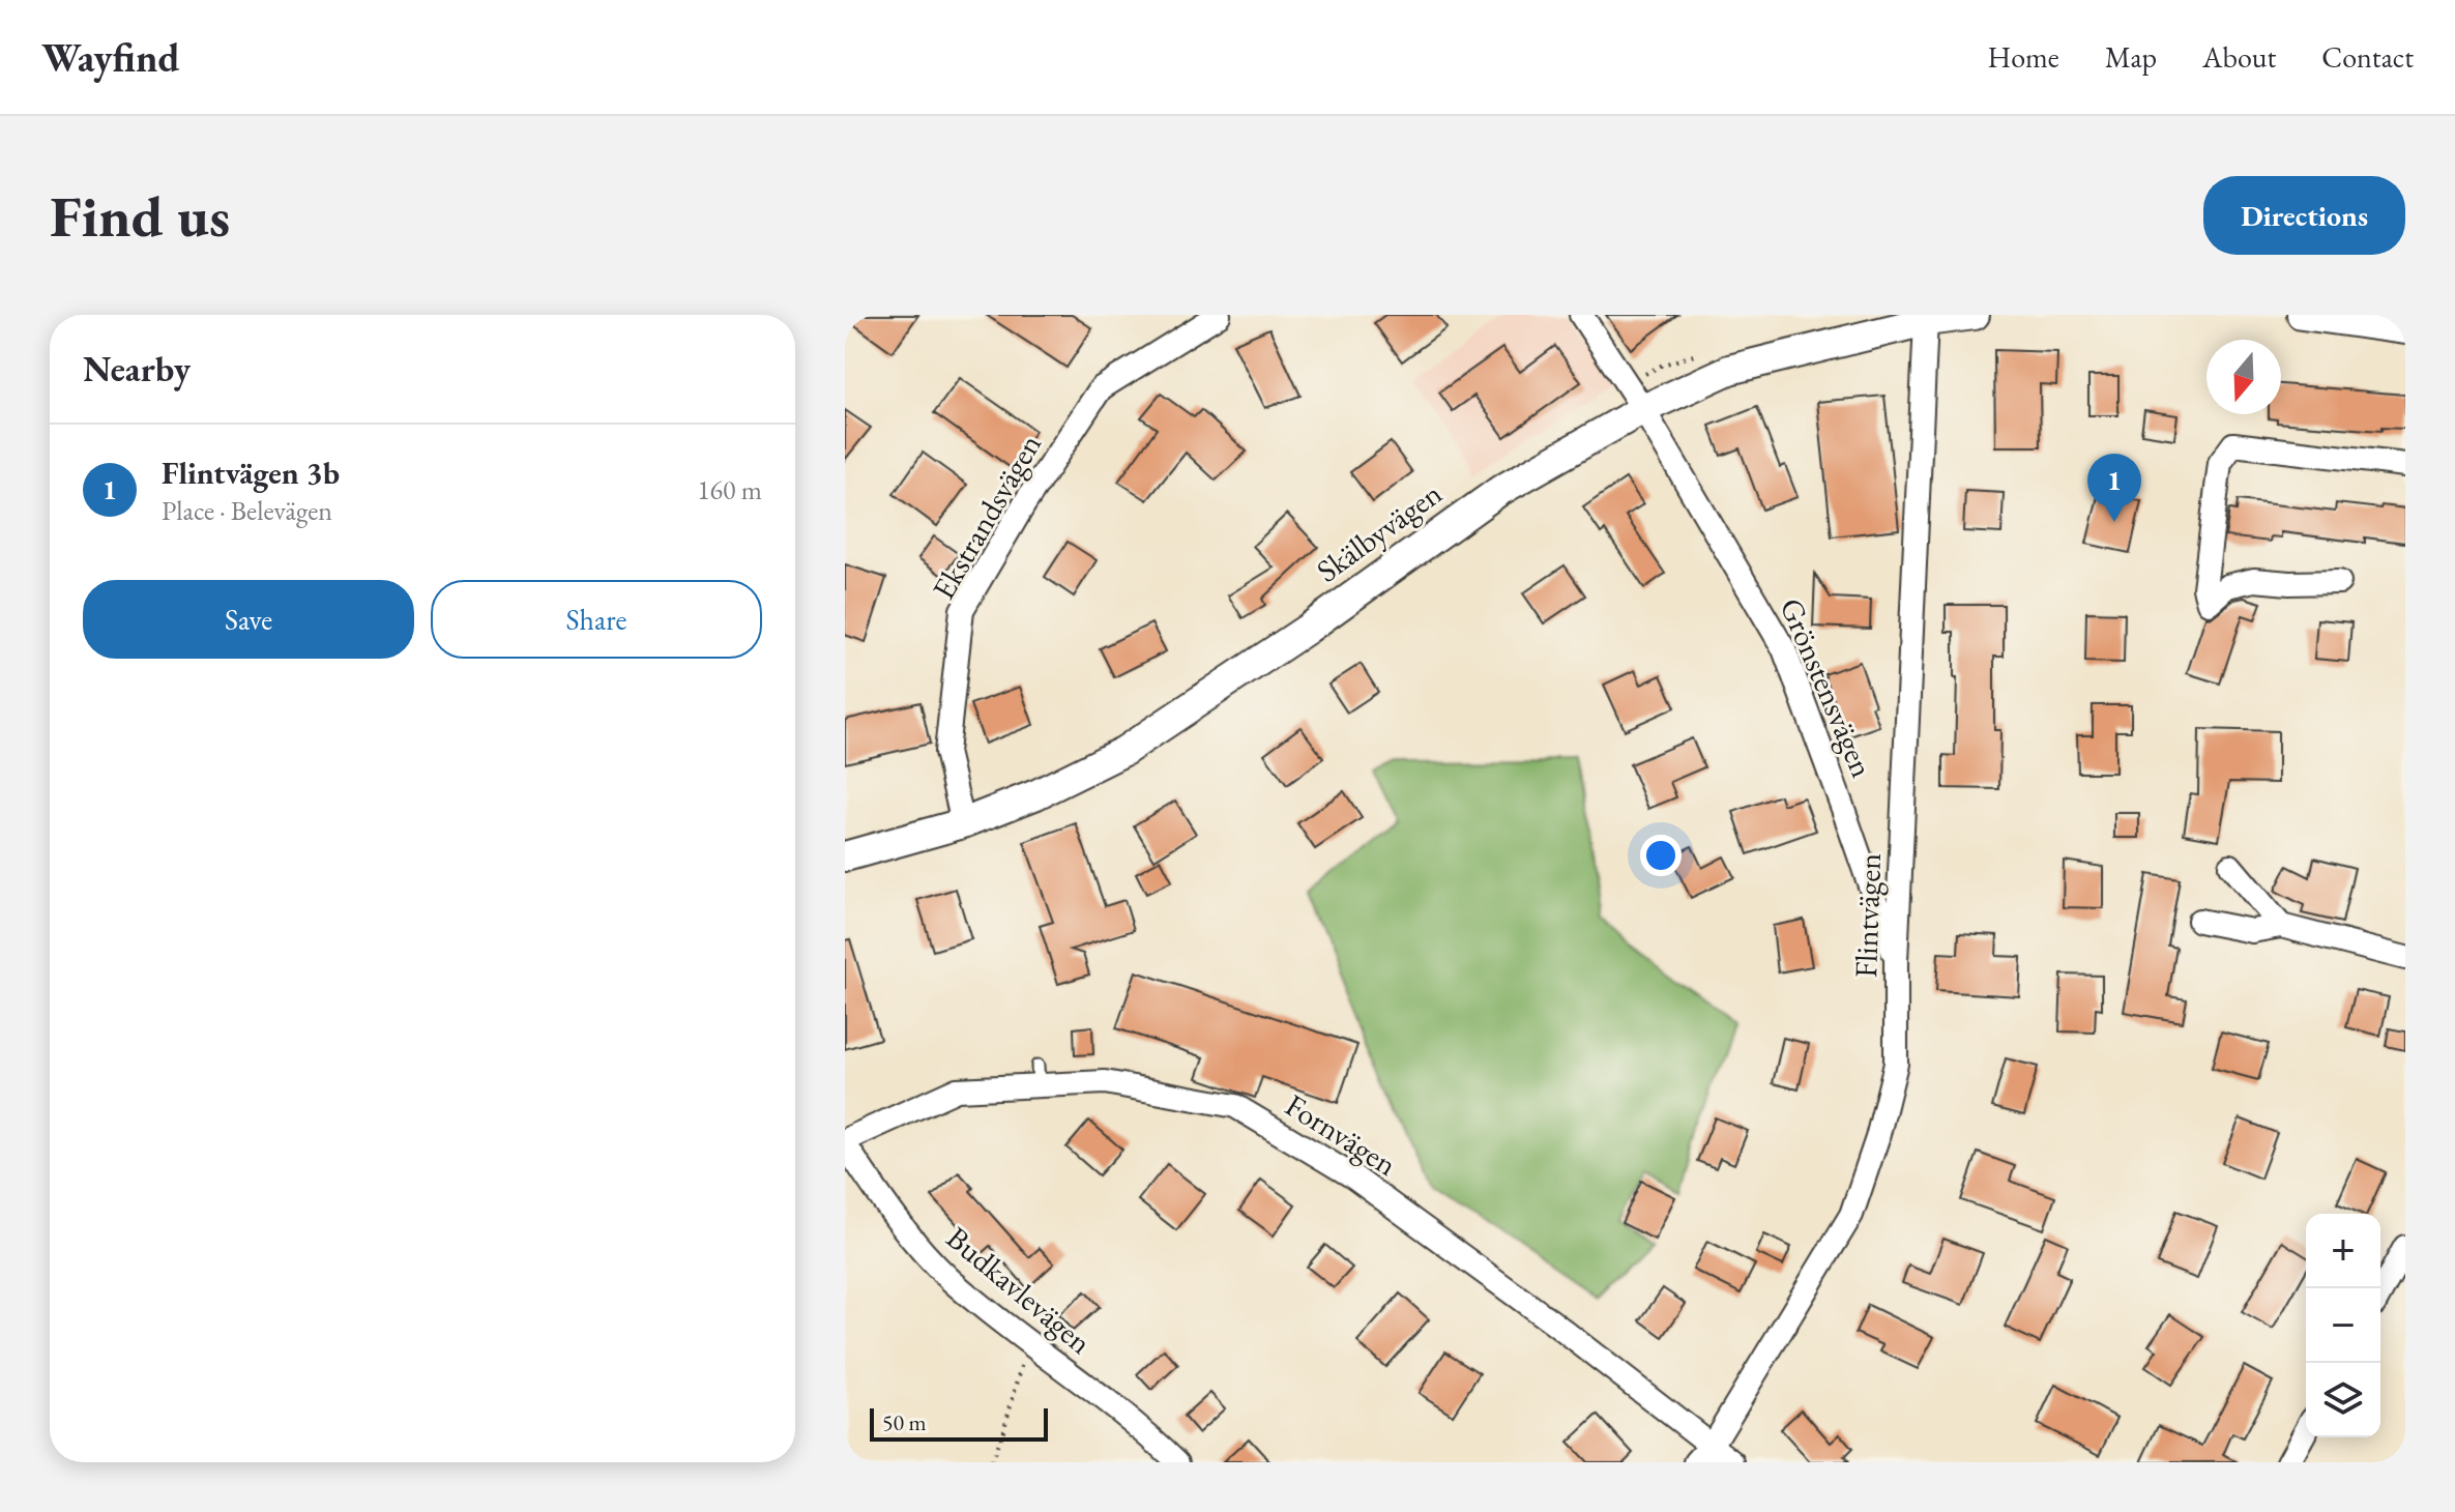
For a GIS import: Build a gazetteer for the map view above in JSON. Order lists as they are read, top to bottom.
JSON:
{
  "streets": {
    "street": [
      "Ekstrandsvägen",
      "Skälbyvägen",
      "Grönstensvägen",
      "Flintvägen",
      "Fornvägen",
      "Budkavlevägen"
    ]
  },
  "crossings": [
    ["Ekstrandsvägen", "Skälbyvägen"],
    ["Skälbyvägen", "Grönstensvägen"],
    ["Skälbyvägen", "Flintvägen"],
    ["Grönstensvägen", "Flintvägen"],
    ["Flintvägen", "Fornvägen"],
    ["Fornvägen", "Budkavlevägen"]
  ],
  "scale_bar": "50 m",
  "north": "bottom",
  "page": {
    "header": "Wayfind",
    "nav": [
      "Home",
      "Map",
      "About",
      "Contact"
    ],
    "buttons": [
      "Directions",
      ["Save", "Share"]
    ],
    "title": "Find us",
    "heading": "Nearby",
    "list": [
      {
        "mark": "1",
        "name": "Flintvägen 3b",
        "note": "Place · Belevägen",
        "value": "160 m"
      }
    ],
    "pins": "1",
    "map_buttons": ["+", "−"],
    "scale": "50 m"
  }
}
